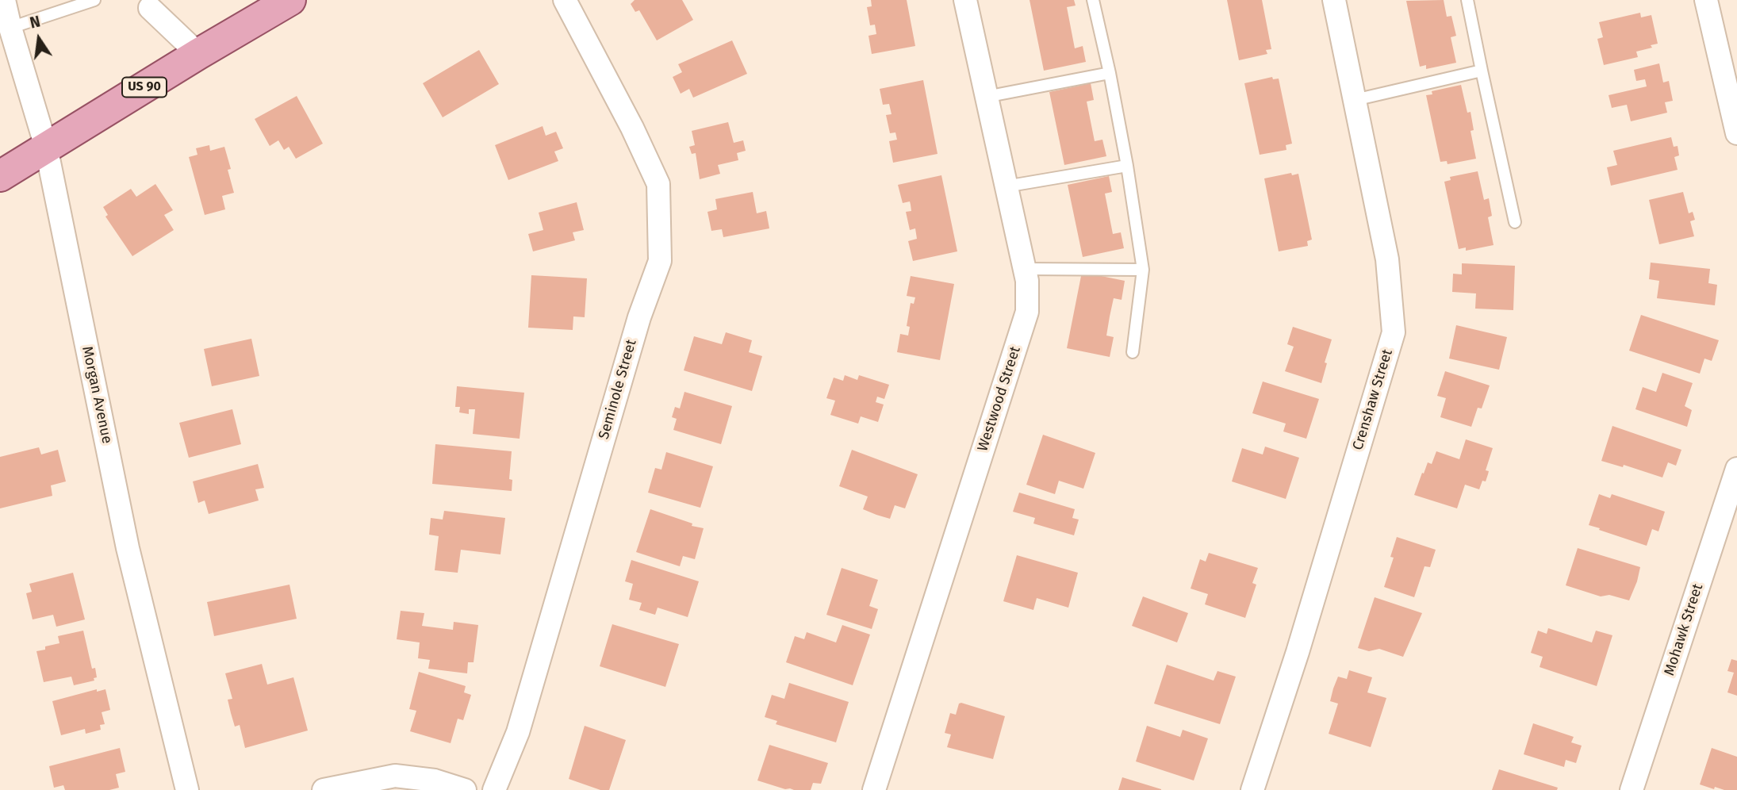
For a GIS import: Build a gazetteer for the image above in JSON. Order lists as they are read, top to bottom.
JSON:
{
  "streets": {
    "main road": ["US 90"],
    "street": [
      "Seminole Street",
      "Morgan Avenue",
      "Westwood Street",
      "Crenshaw Street",
      "Mohawk Street"
    ]
  },
  "crossings": [
    ["US 90", "Morgan Avenue"]
  ],
  "north": "top"
}
